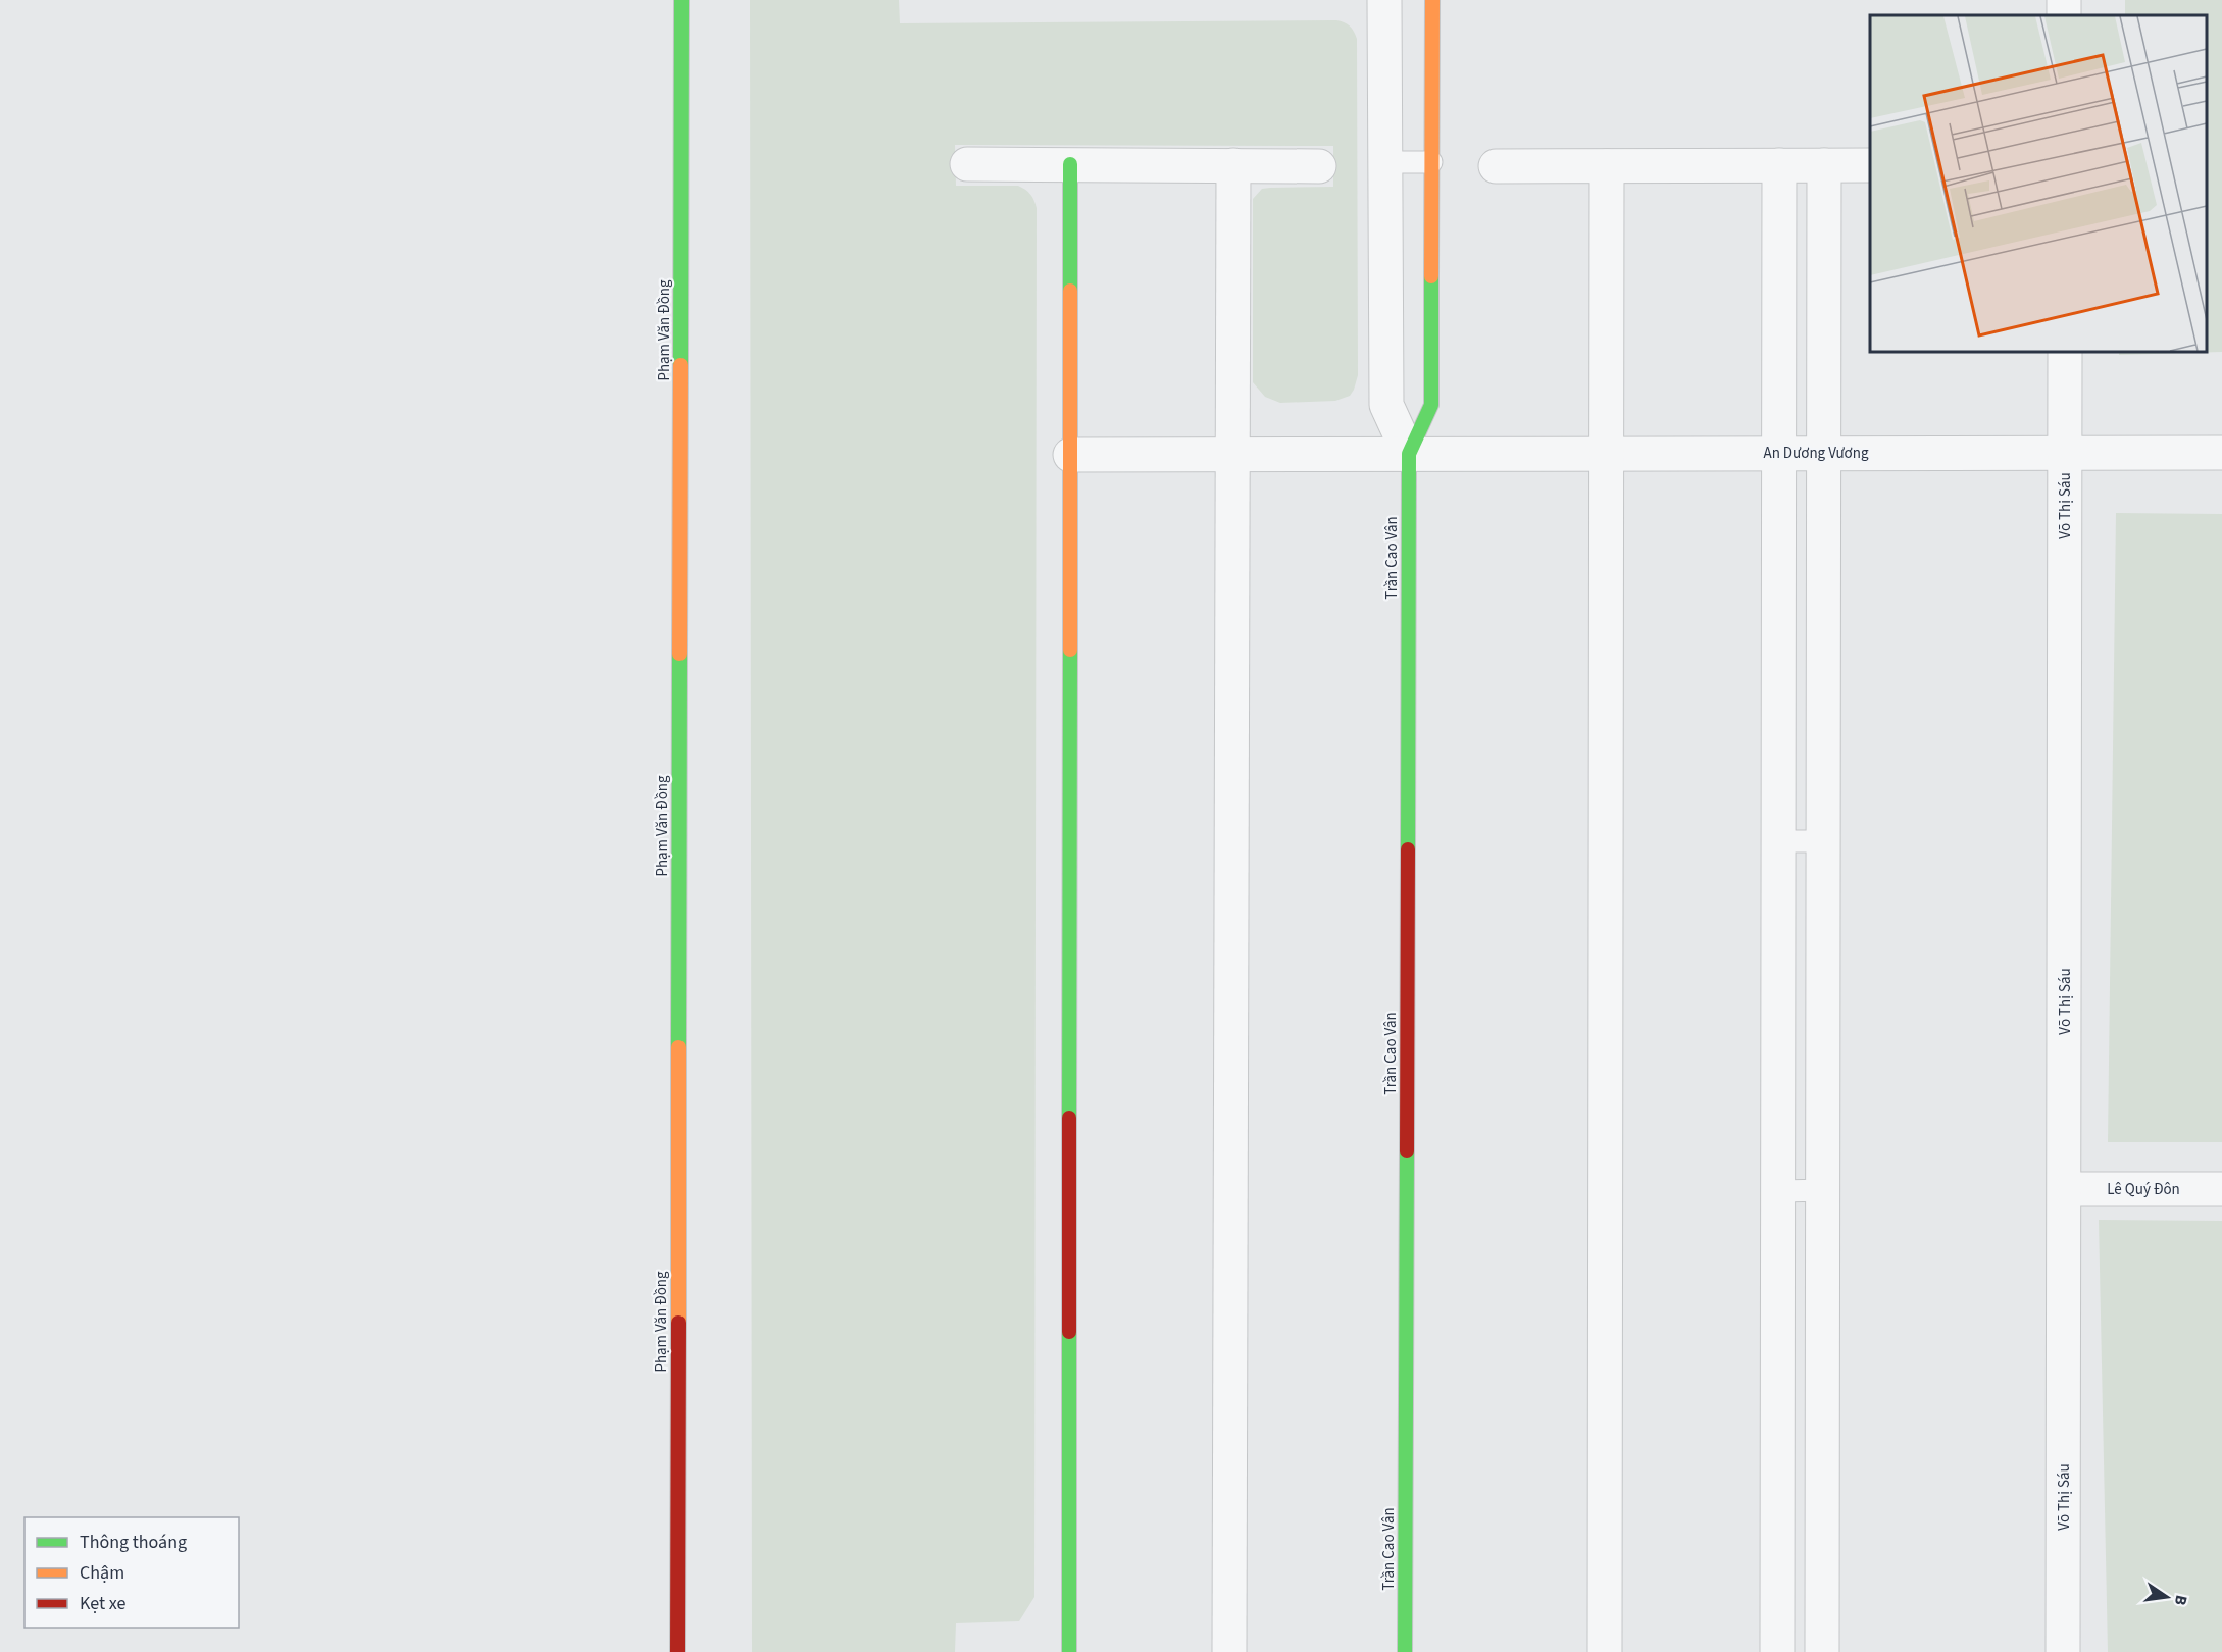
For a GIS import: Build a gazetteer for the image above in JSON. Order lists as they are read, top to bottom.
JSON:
{
  "streets": {
    "street": [
      "Phạm Văn Đồng",
      "An Dương Vương",
      "Võ Thị Sáu",
      "Trần Cao Vân",
      "Lê Quý Đôn"
    ]
  },
  "crossings": [
    ["An Dương Vương", "Võ Thị Sáu"],
    ["An Dương Vương", "Trần Cao Vân"],
    ["Võ Thị Sáu", "Lê Quý Đôn"]
  ],
  "legend": ["Thông thoáng", "Chậm", "Kẹt xe"],
  "north": "right"
}
